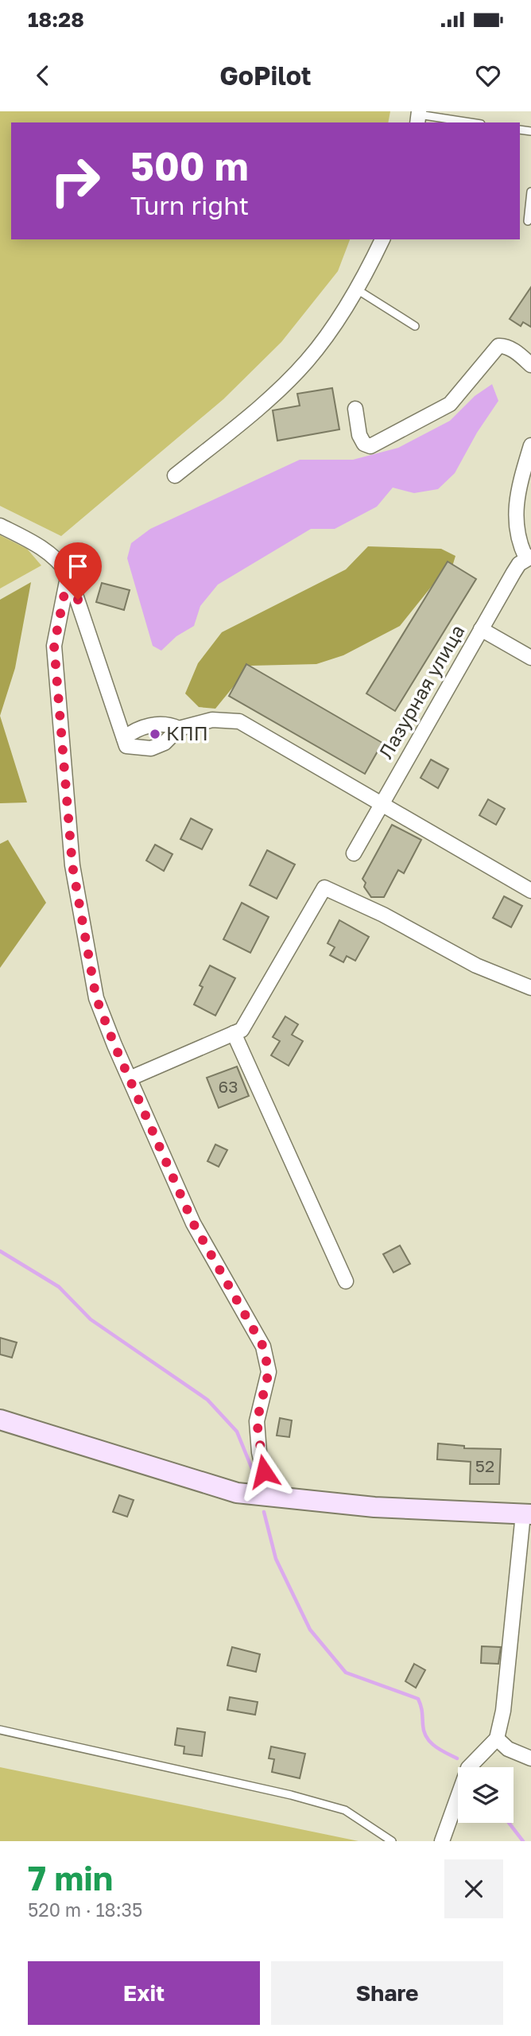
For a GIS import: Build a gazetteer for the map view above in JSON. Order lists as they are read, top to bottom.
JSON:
{
  "streets": {
    "street": ["Лазурная улица"]
  },
  "places": ["КПП"],
  "house_numbers": ["63", "52"],
  "page": {
    "status": "18:28",
    "header": "GoPilot",
    "turn": ["500 m", "Turn right"],
    "heading": ["7 min", "520 m · 18:35"],
    "buttons": ["Exit", "Share"]
  }
}
